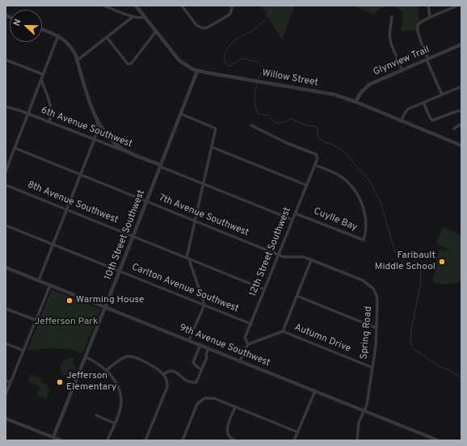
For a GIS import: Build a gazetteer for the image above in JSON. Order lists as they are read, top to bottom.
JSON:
{
  "streets": {
    "street": [
      "Glynview Trail",
      "Willow Street",
      "6th Avenue Southwest",
      "8th Avenue Southwest",
      "7th Avenue Southwest",
      "Cuylle Bay",
      "10th Street Southwest",
      "12th Street Southwest",
      "Carlton Avenue Southwest",
      "Spring Road",
      "Autumn Drive",
      "9th Avenue Southwest"
    ]
  },
  "crossings": [
    ["Glynview Trail", "Willow Street"],
    ["Willow Street", "10th Street Southwest"],
    ["6th Avenue Southwest", "10th Street Southwest"],
    ["6th Avenue Southwest", "12th Street Southwest"],
    ["8th Avenue Southwest", "10th Street Southwest"],
    ["8th Avenue Southwest", "12th Street Southwest"],
    ["7th Avenue Southwest", "10th Street Southwest"],
    ["7th Avenue Southwest", "12th Street Southwest"],
    ["7th Avenue Southwest", "Spring Road"],
    ["Cuylle Bay", "12th Street Southwest"],
    ["10th Street Southwest", "Carlton Avenue Southwest"],
    ["10th Street Southwest", "9th Avenue Southwest"],
    ["12th Street Southwest", "Carlton Avenue Southwest"],
    ["12th Street Southwest", "Spring Road"],
    ["12th Street Southwest", "Autumn Drive"],
    ["12th Street Southwest", "9th Avenue Southwest"],
    ["Spring Road", "Autumn Drive"],
    ["Spring Road", "9th Avenue Southwest"]
  ],
  "parks": ["Jefferson Park"],
  "places": ["Faribault Middle School", "Warming House", "Jefferson Elementary"],
  "north": "left"
}
